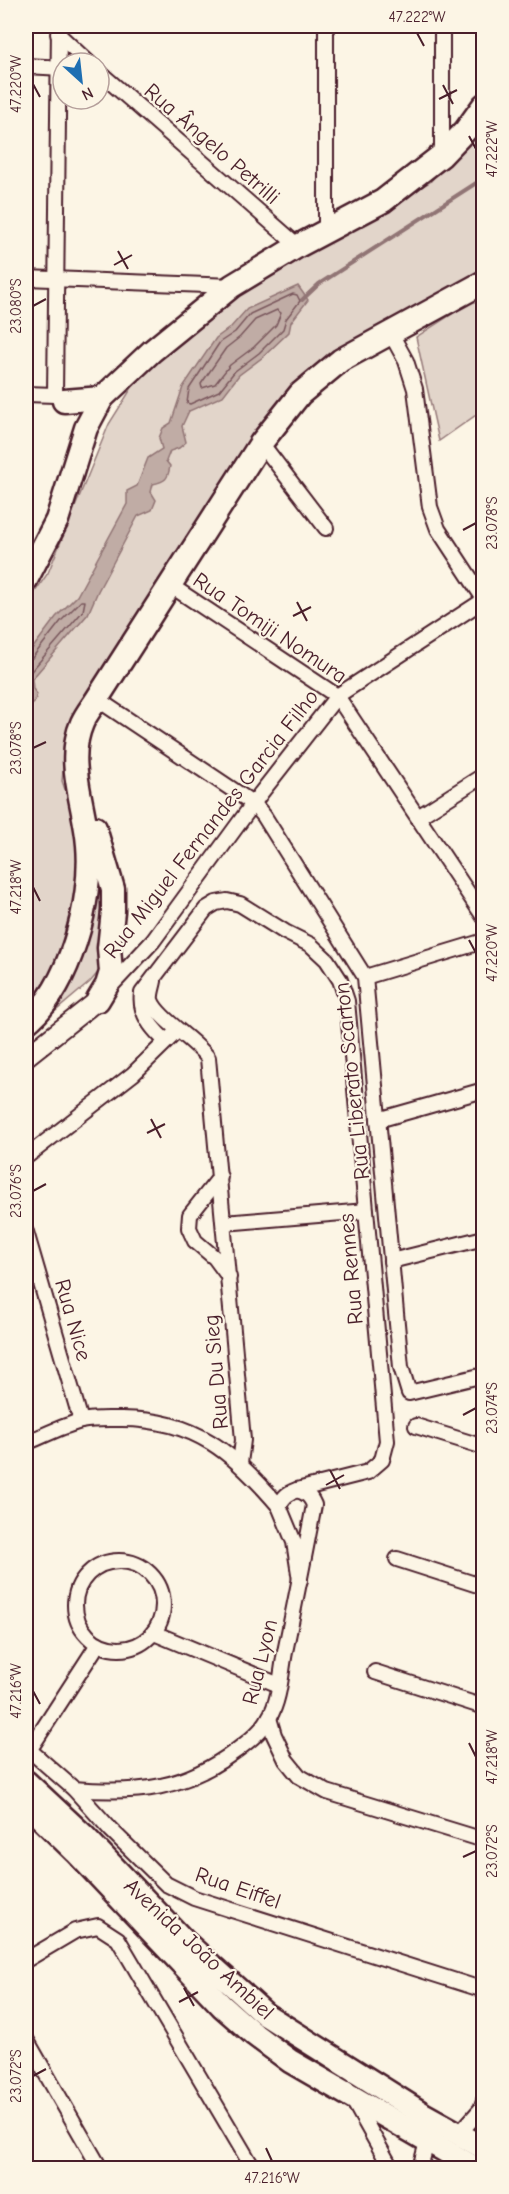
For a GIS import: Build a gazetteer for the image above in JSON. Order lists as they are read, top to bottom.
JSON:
{
  "streets": {
    "main road": ["Avenida João Ambiel"],
    "street": [
      "Rua Ângelo Petrilli",
      "Rua Tomiji Nomura",
      "Rua Miguel Fernandes Garcia Filho",
      "Rua Liberato Scarton",
      "Rua Rennes",
      "Rua Nice",
      "Rua Du Sieg",
      "Rua Lyon",
      "Rua Eiffel"
    ]
  },
  "crossings": [
    ["Rua Tomiji Nomura", "Rua Miguel Fernandes Garcia Filho"],
    ["Rua Miguel Fernandes Garcia Filho", "Rua Liberato Scarton"],
    ["Rua Rennes", "Rua Lyon"],
    ["Rua Nice", "Rua Lyon"],
    ["Rua Du Sieg", "Rua Lyon"],
    ["Rua Lyon", "Rua Eiffel"]
  ],
  "north": "bottom right",
  "coordinates": [
    "47.222°W",
    "47.220°W",
    "23.080°S",
    "23.078°S",
    "47.218°W",
    "23.076°S",
    "23.074°S",
    "47.216°W",
    "23.072°S"
  ]
}
